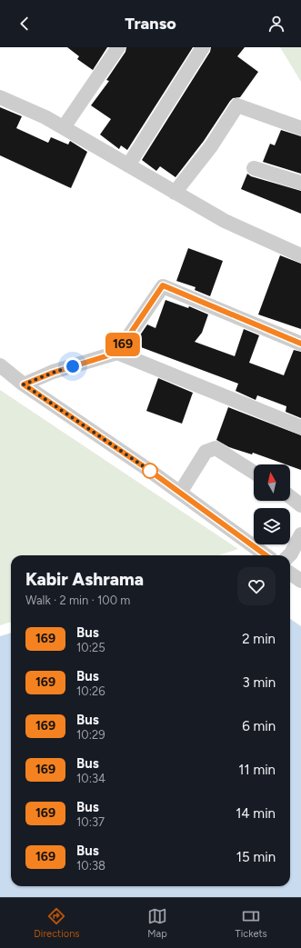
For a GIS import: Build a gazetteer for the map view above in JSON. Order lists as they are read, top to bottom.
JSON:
{
  "lines": ["bus line 169"],
  "north": "top",
  "page": {
    "header": "Transo",
    "on_map": "169",
    "heading": ["Kabir Ashrama", "Walk · 2 min · 100 m"],
    "list": [
      {
        "mark": "169",
        "name": "Bus",
        "note": "10:25",
        "value": "2 min"
      },
      {
        "mark": "169",
        "name": "Bus",
        "note": "10:26",
        "value": "3 min"
      },
      {
        "mark": "169",
        "name": "Bus",
        "note": "10:29",
        "value": "6 min"
      },
      {
        "mark": "169",
        "name": "Bus",
        "note": "10:34",
        "value": "11 min"
      },
      {
        "mark": "169",
        "name": "Bus",
        "note": "10:37",
        "value": "14 min"
      },
      {
        "mark": "169",
        "name": "Bus",
        "note": "10:38",
        "value": "15 min"
      }
    ],
    "tabs": ["Directions", "Map", "Tickets"]
  }
}
